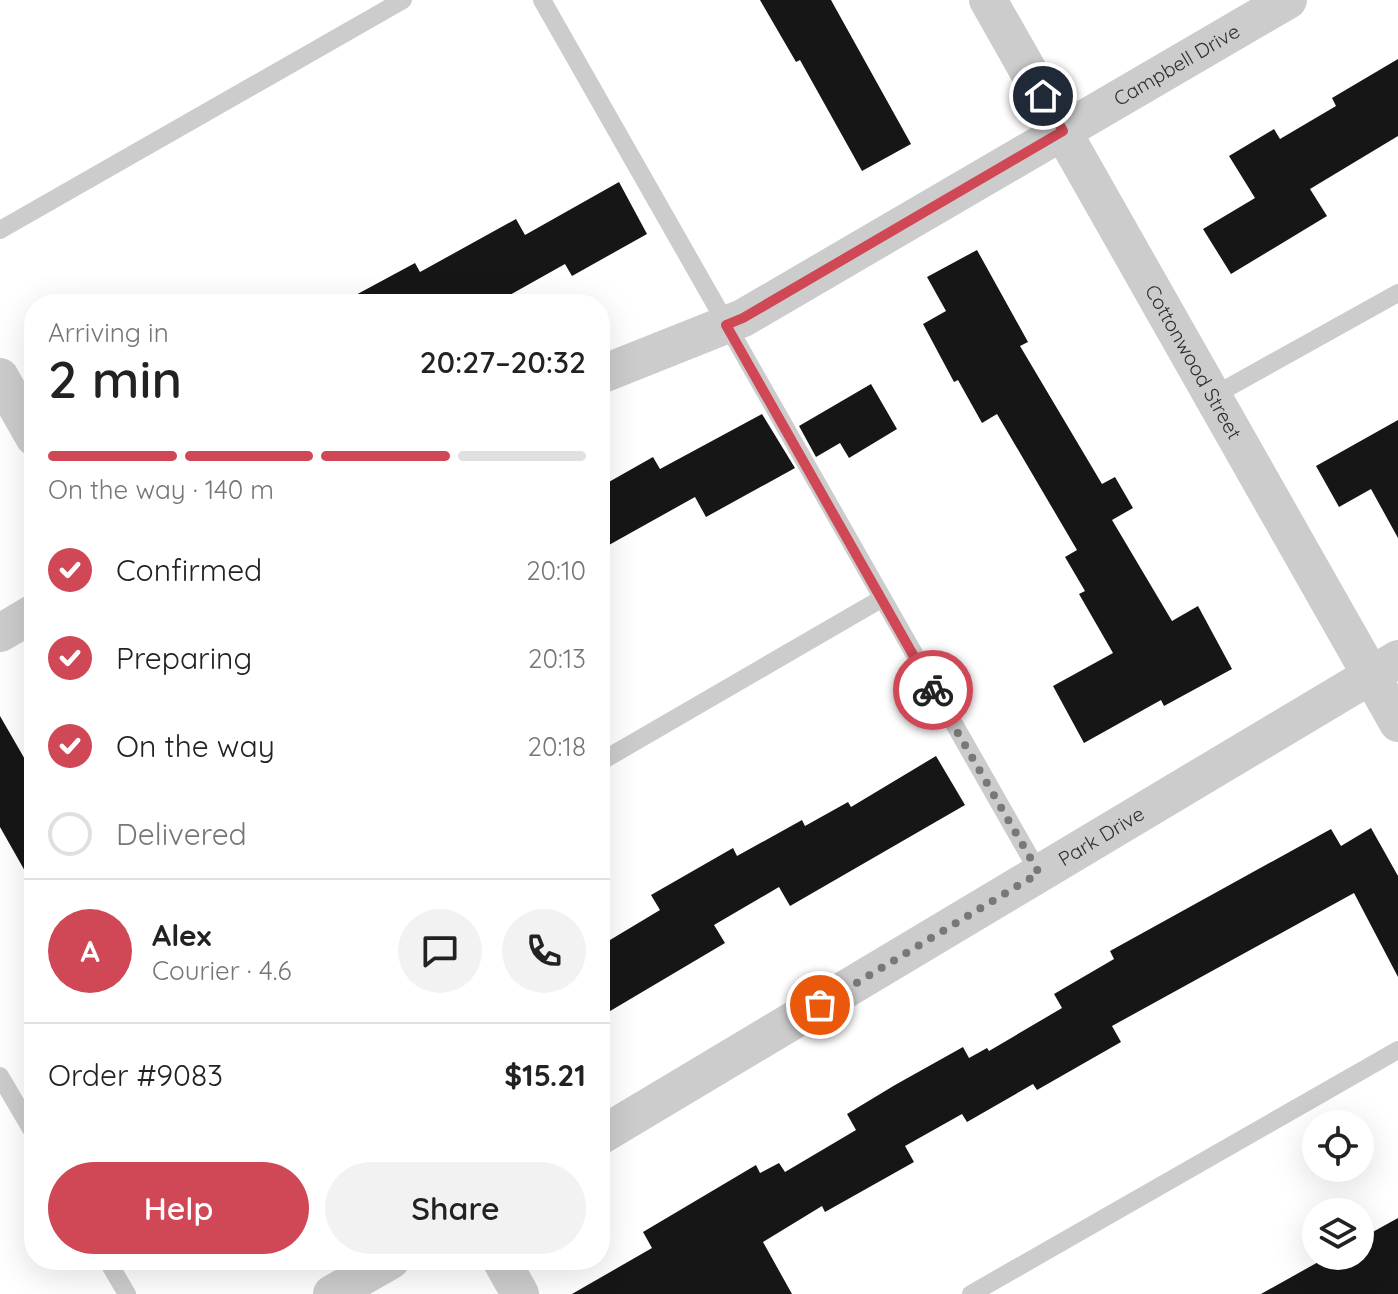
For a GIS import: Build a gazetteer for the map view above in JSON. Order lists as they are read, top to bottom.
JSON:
{
  "streets": {
    "street": ["Campbell Drive", "Cottonwood Street", "Park Drive"]
  },
  "crossings": [
    ["Campbell Drive", "Cottonwood Street"],
    ["Cottonwood Street", "Park Drive"]
  ],
  "page": {
    "heading": ["2 min", "Arriving in", "20:27–20:32"],
    "panel": [
      "Alex",
      "Courier · 4.6",
      "Order #9083",
      "$15.21"
    ],
    "bar": "On the way · 140 m",
    "list": [
      ["Confirmed", "20:10"],
      ["Preparing", "20:13"],
      ["On the way", "20:18"],
      "Delivered"
    ],
    "round": "A",
    "buttons": ["Help", "Share"]
  }
}
